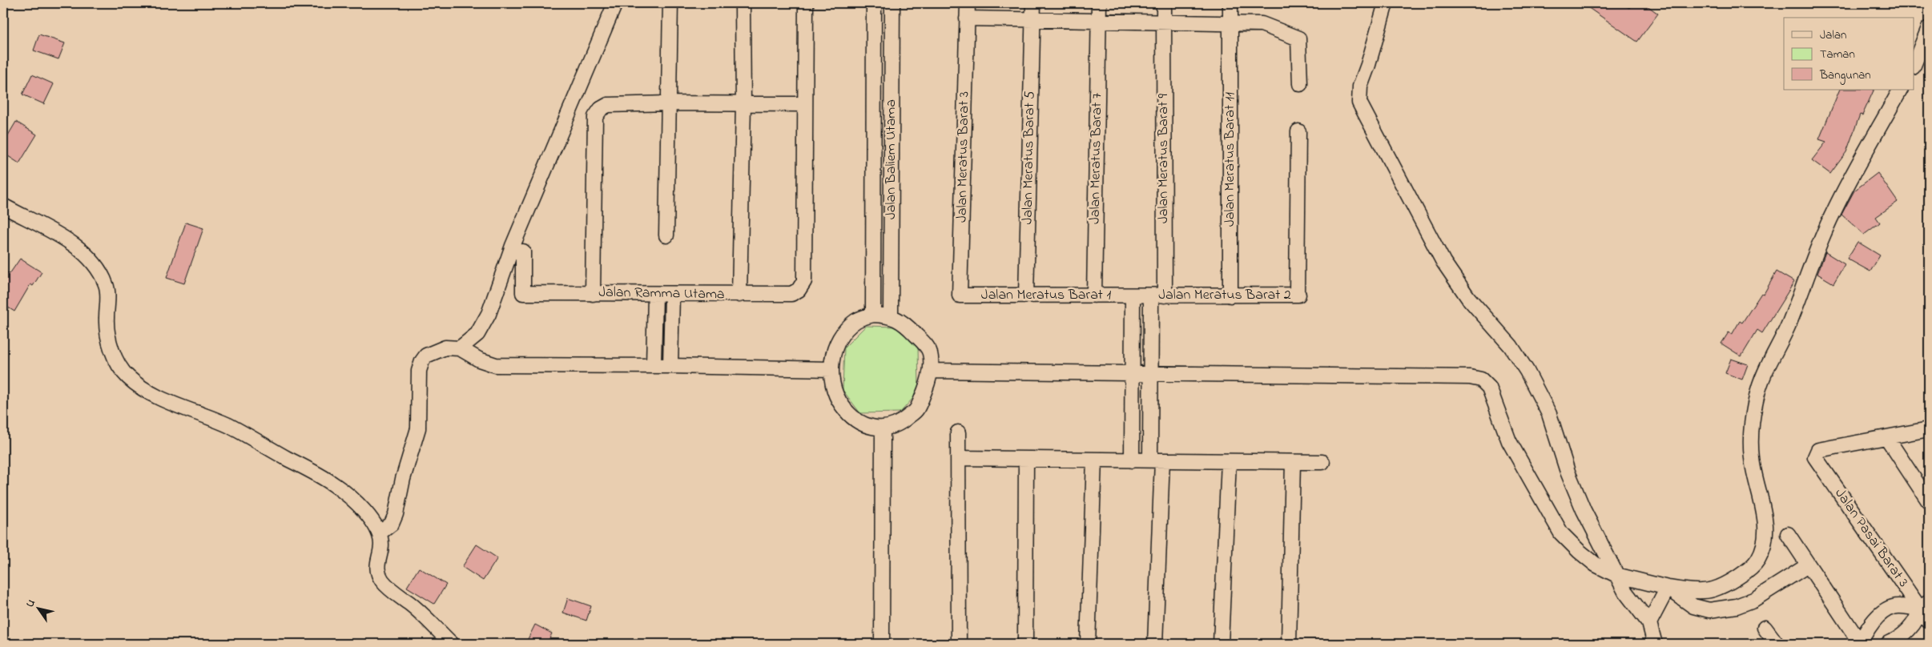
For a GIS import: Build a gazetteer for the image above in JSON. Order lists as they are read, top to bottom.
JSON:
{
  "streets": {
    "street": [
      "Jalan Meratus Barat 3",
      "Jalan Meratus Barat 5",
      "Jalan Meratus Barat 7",
      "Jalan Meratus Barat 9",
      "Jalan Baliem Utama",
      "Jalan Meratus Barat 11",
      "Jalan Ramma Utama",
      "Jalan Meratus Barat 1",
      "Jalan Meratus Barat 2",
      "Jalan Pasai Barat 3"
    ]
  },
  "crossings": [
    ["Jalan Meratus Barat 3", "Jalan Meratus Barat 1"],
    ["Jalan Meratus Barat 5", "Jalan Meratus Barat 1"],
    ["Jalan Meratus Barat 7", "Jalan Meratus Barat 1"],
    ["Jalan Meratus Barat 9", "Jalan Meratus Barat 2"],
    ["Jalan Meratus Barat 11", "Jalan Meratus Barat 2"],
    ["Jalan Meratus Barat 1", "Jalan Meratus Barat 2"]
  ],
  "legend": ["Jalan", "Taman", "Bangunan"],
  "north": "top left"
}
